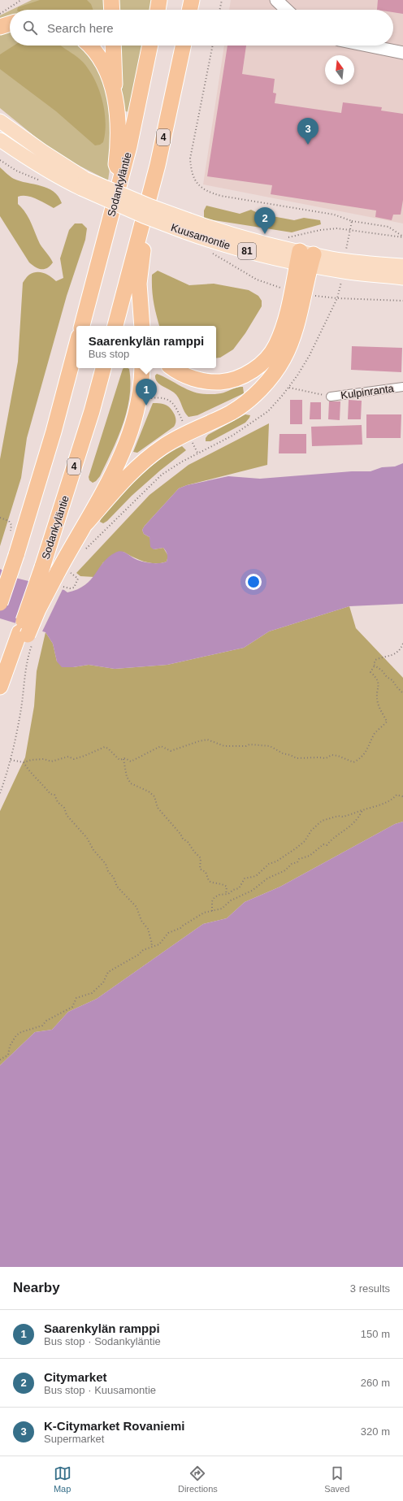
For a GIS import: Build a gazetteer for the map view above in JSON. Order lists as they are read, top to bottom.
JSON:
{
  "streets": {
    "highway": ["4", "Sodankyläntie"],
    "main road": ["Kuusamontie", "81"],
    "street": ["Kulpinranta"]
  },
  "crossings": [
    ["Kuusamontie", "81"]
  ],
  "north": "top",
  "page": {
    "search": "Search here",
    "pins": ["3", "2", "1"],
    "popup": ["Saarenkylän ramppi", "Bus stop"],
    "heading": ["Nearby", "3 results"],
    "list": [
      {
        "mark": "1",
        "name": "Saarenkylän ramppi",
        "note": "Bus stop · Sodankyläntie",
        "value": "150 m"
      },
      {
        "mark": "2",
        "name": "Citymarket",
        "note": "Bus stop · Kuusamontie",
        "value": "260 m"
      },
      {
        "mark": "3",
        "name": "K-Citymarket Rovaniemi",
        "note": "Supermarket",
        "value": "320 m"
      }
    ],
    "nav": ["Map", "Directions", "Saved"]
  }
}
